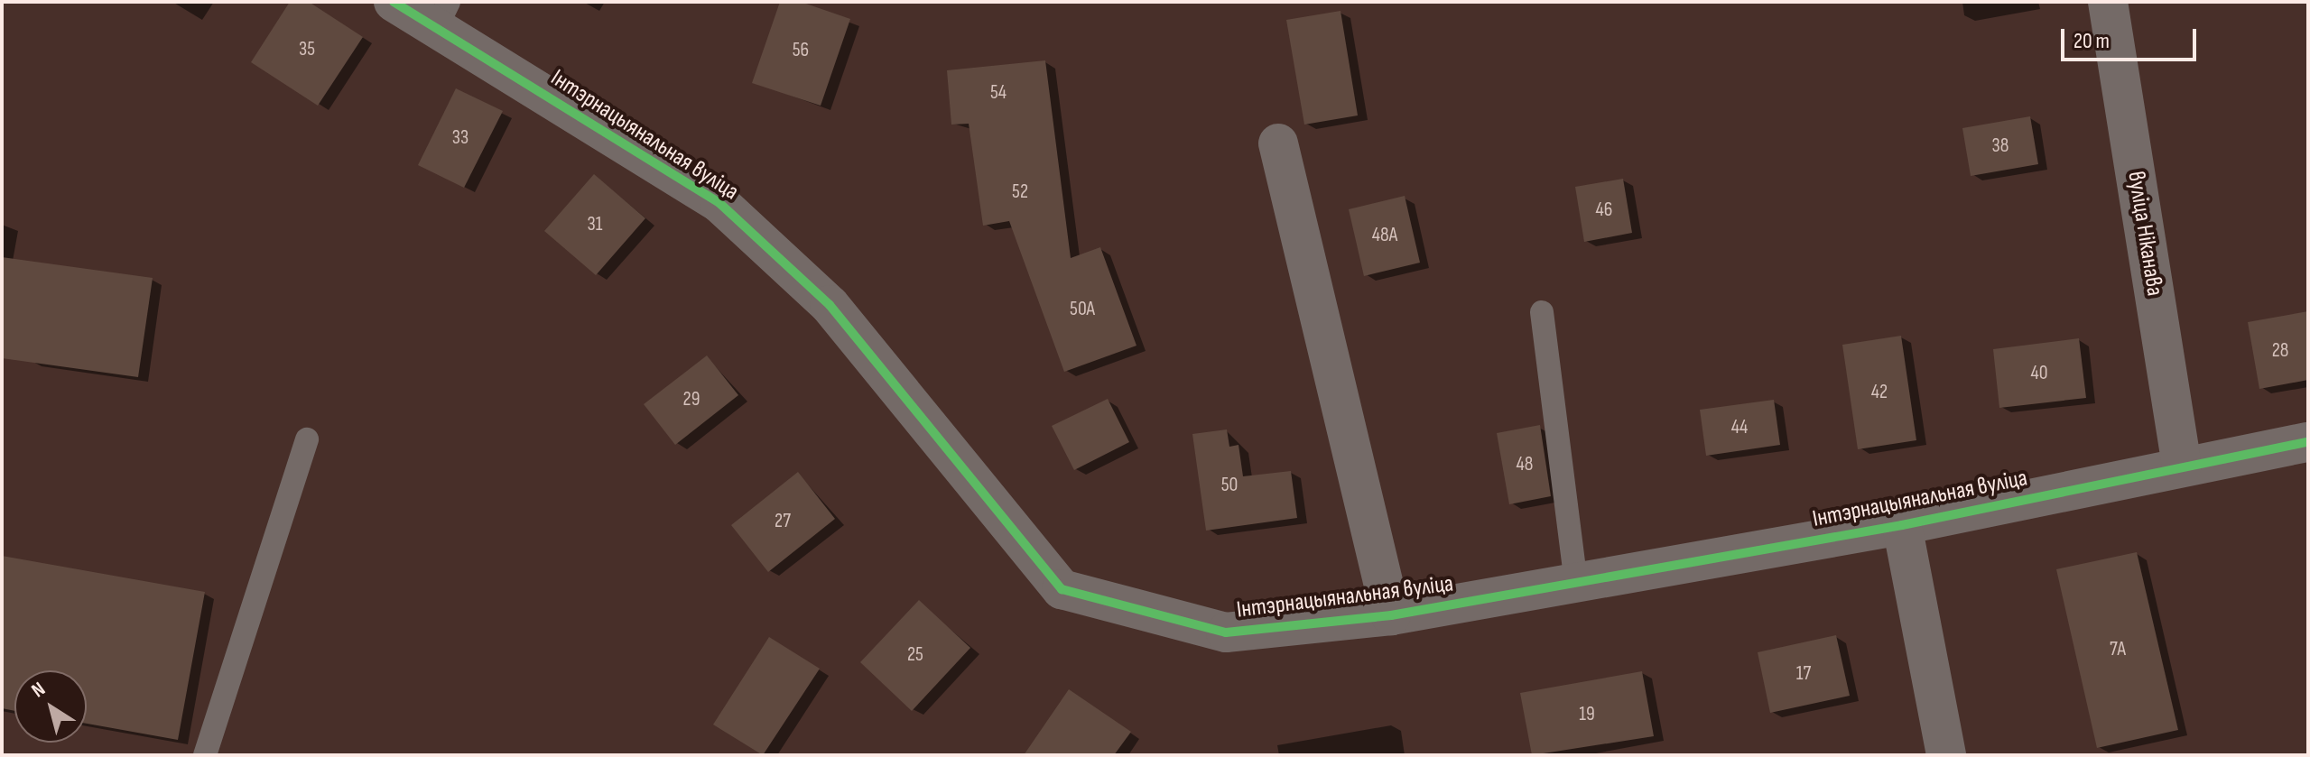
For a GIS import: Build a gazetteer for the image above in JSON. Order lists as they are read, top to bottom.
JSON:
{
  "streets": {
    "street": ["Інтэрнацыянальная вуліца", "вуліца Ніканава"]
  },
  "crossings": [
    ["Інтэрнацыянальная вуліца", "вуліца Ніканава"]
  ],
  "house_numbers": [
    "35",
    "56",
    "54",
    "33",
    "38",
    "52",
    "46",
    "31",
    "48А",
    "50А",
    "28",
    "40",
    "42",
    "29",
    "44",
    "48",
    "50",
    "27",
    "7А",
    "25",
    "17",
    "19"
  ],
  "scale_bar": "20 m",
  "north": "top left"
}
